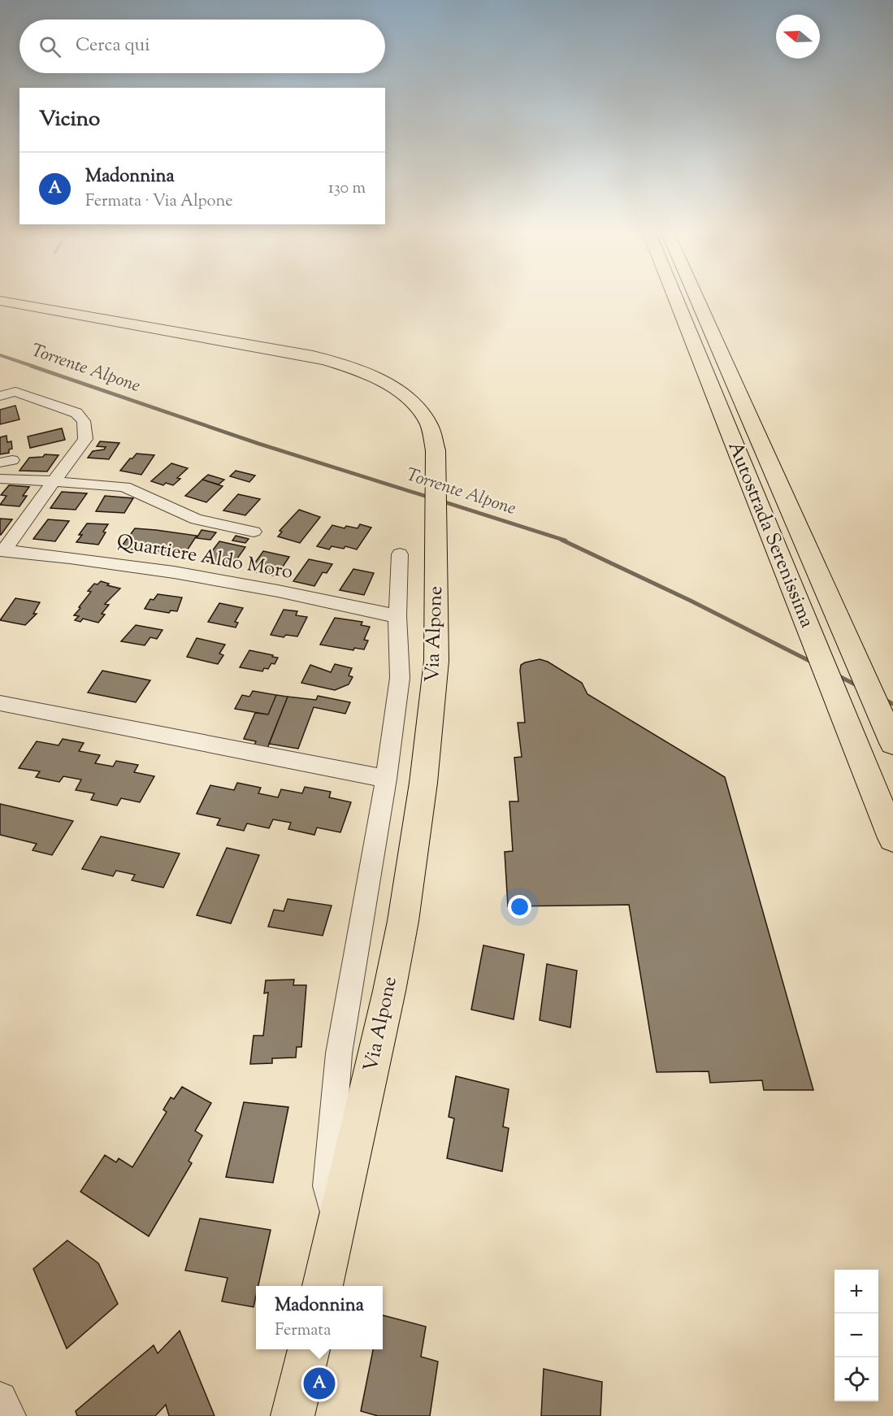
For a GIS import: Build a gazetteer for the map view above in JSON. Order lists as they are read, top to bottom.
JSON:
{
  "streets": {
    "highway": ["Autostrada Serenissima"],
    "main road": ["Via Alpone"],
    "street": ["Quartiere Aldo Moro"]
  },
  "water": ["Torrente Alpone"],
  "north": "left",
  "page": {
    "search": "Cerca qui",
    "heading": "Vicino",
    "list": [
      {
        "mark": "A",
        "name": "Madonnina",
        "note": "Fermata · Via Alpone",
        "value": "130 m"
      }
    ],
    "map_buttons": ["+", "−"],
    "popup": ["Madonnina", "Fermata"],
    "pins": "A"
  }
}
